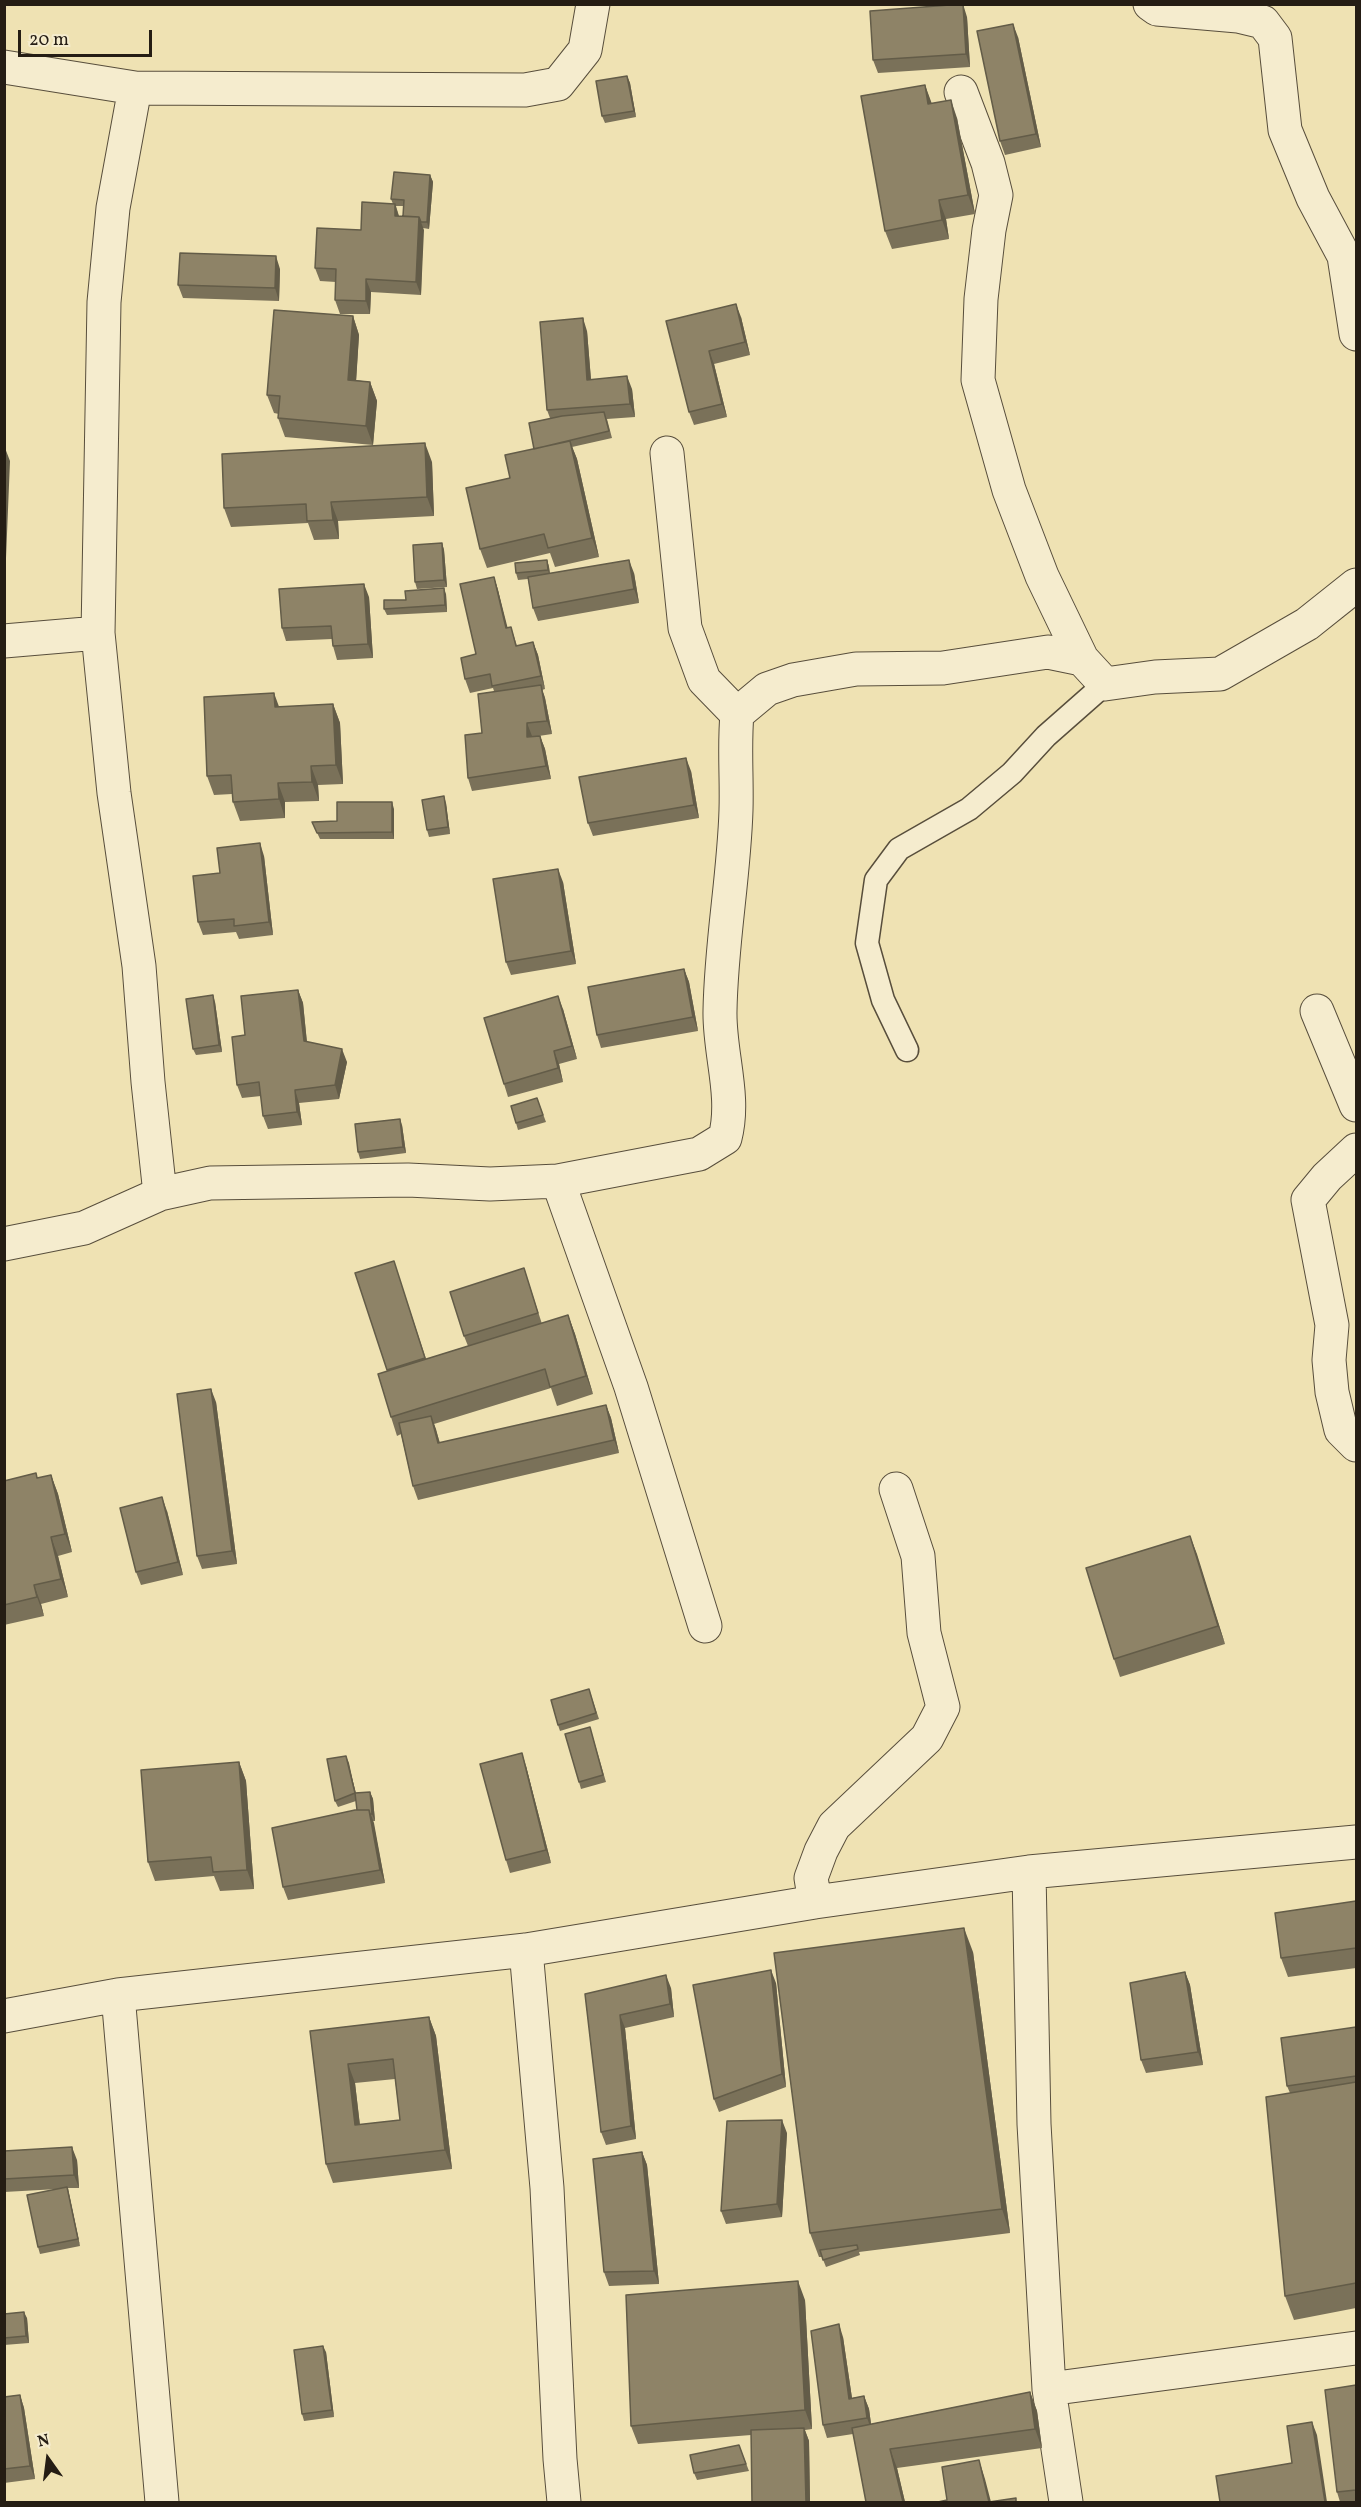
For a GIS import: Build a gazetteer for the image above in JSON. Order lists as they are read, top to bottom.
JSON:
{
  "scale_bar": "20 m",
  "north": "top"
}
